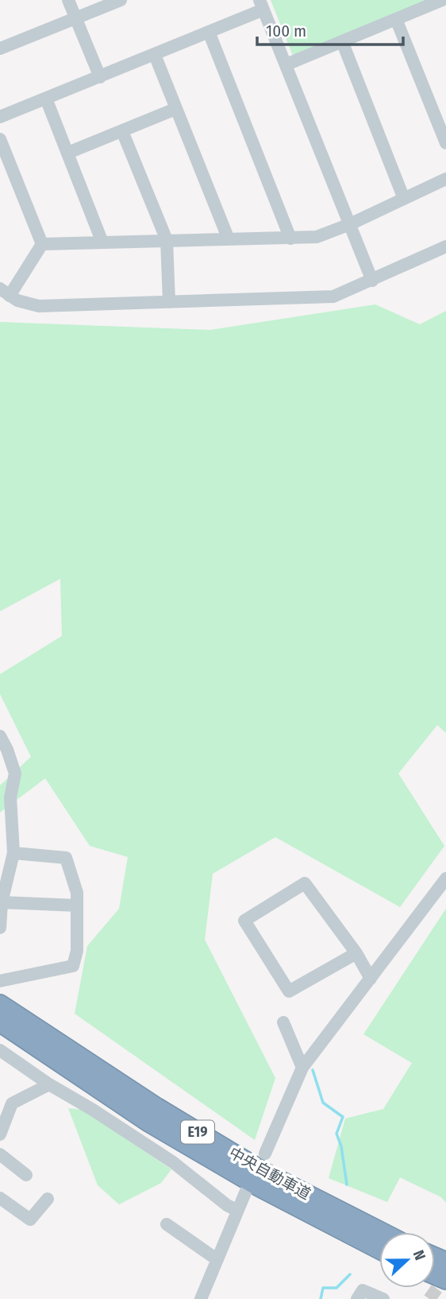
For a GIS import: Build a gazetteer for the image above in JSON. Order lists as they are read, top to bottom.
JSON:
{
  "streets": {
    "highway": ["E19", "中央自動車道"]
  },
  "scale_bar": "100 m",
  "north": "right"
}
